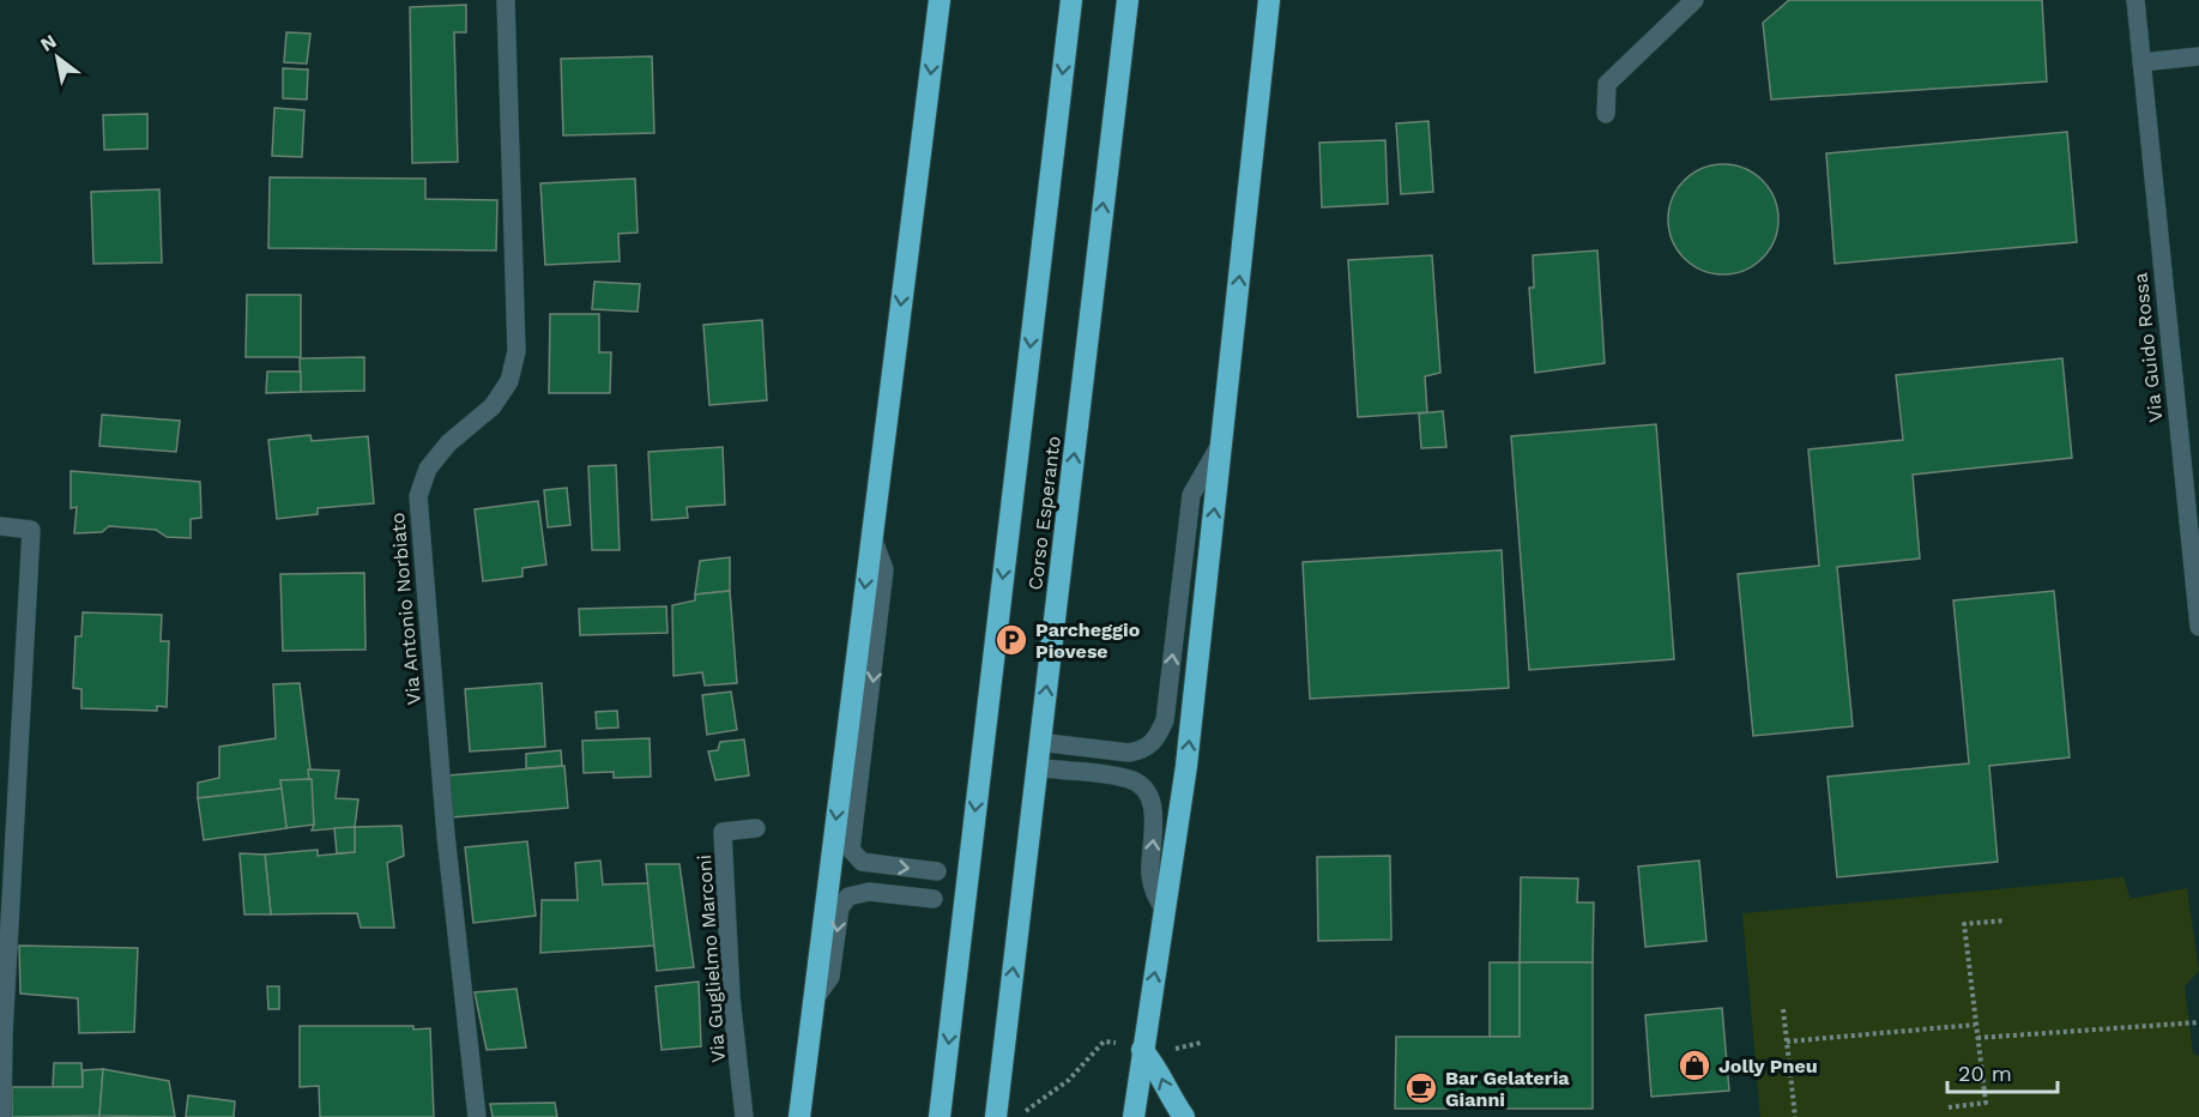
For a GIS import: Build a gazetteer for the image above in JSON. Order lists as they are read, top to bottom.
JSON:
{
  "streets": {
    "highway": ["Corso Esperanto"],
    "street": ["Via Guido Rossa", "Via Antonio Norbiato", "Via Guglielmo Marconi"]
  },
  "places": {
    "parking": ["Parcheggio Piovese"],
    "shop": ["Jolly Pneu"],
    "cafe": ["Bar Gelateria Gianni"]
  },
  "scale_bar": "20 m",
  "north": "top left"
}
